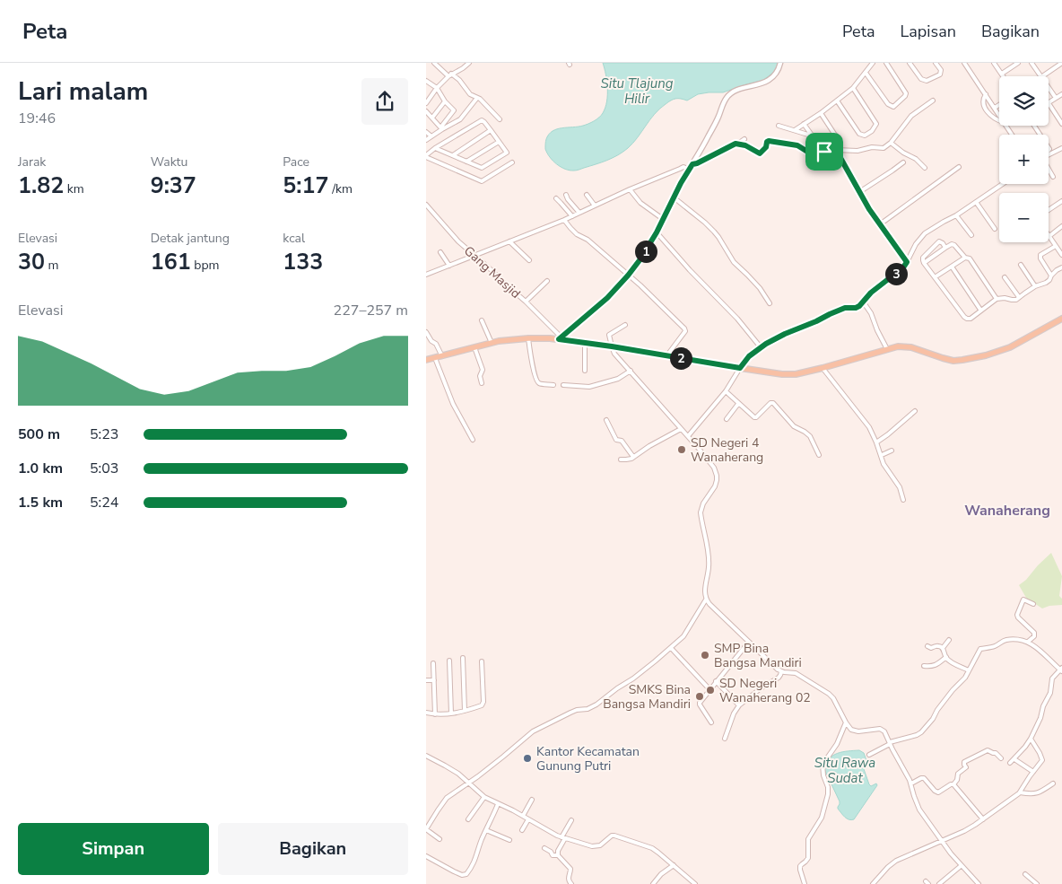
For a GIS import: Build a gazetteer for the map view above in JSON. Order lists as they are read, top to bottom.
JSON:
{
  "streets": {
    "street": ["Gang Masjid"]
  },
  "districts": ["Wanaherang"],
  "water": ["Situ Tlajung Hilir", "Situ Rawa Sudat"],
  "places": [
    "SD Negeri 4 Wanaherang",
    "SMP Bina Bangsa Mandiri",
    "SD Negeri Wanaherang 02",
    "SMKS Bina Bangsa Mandiri",
    "Kantor Kecamatan Gunung Putri"
  ],
  "page": {
    "header": "Peta",
    "nav": ["Peta", "Lapisan", "Bagikan"],
    "heading": ["Lari malam", "19:46"],
    "map_buttons": ["+", "−"],
    "stats": [
      ["Jarak", "1.82 km"],
      ["Waktu", "9:37"],
      ["Pace", "5:17 /km"],
      ["Elevasi", "30 m"],
      ["Detak jantung", "161 bpm"],
      ["kcal", "133"]
    ],
    "pins": ["1", "3", "2"],
    "chart": ["Elevasi", "227–257 m"],
    "list": [
      {
        "name": "500 m",
        "note": "5:23"
      },
      {
        "name": "1.0 km",
        "note": "5:03"
      },
      {
        "name": "1.5 km",
        "note": "5:24"
      }
    ],
    "buttons": ["Simpan", "Bagikan"]
  }
}
